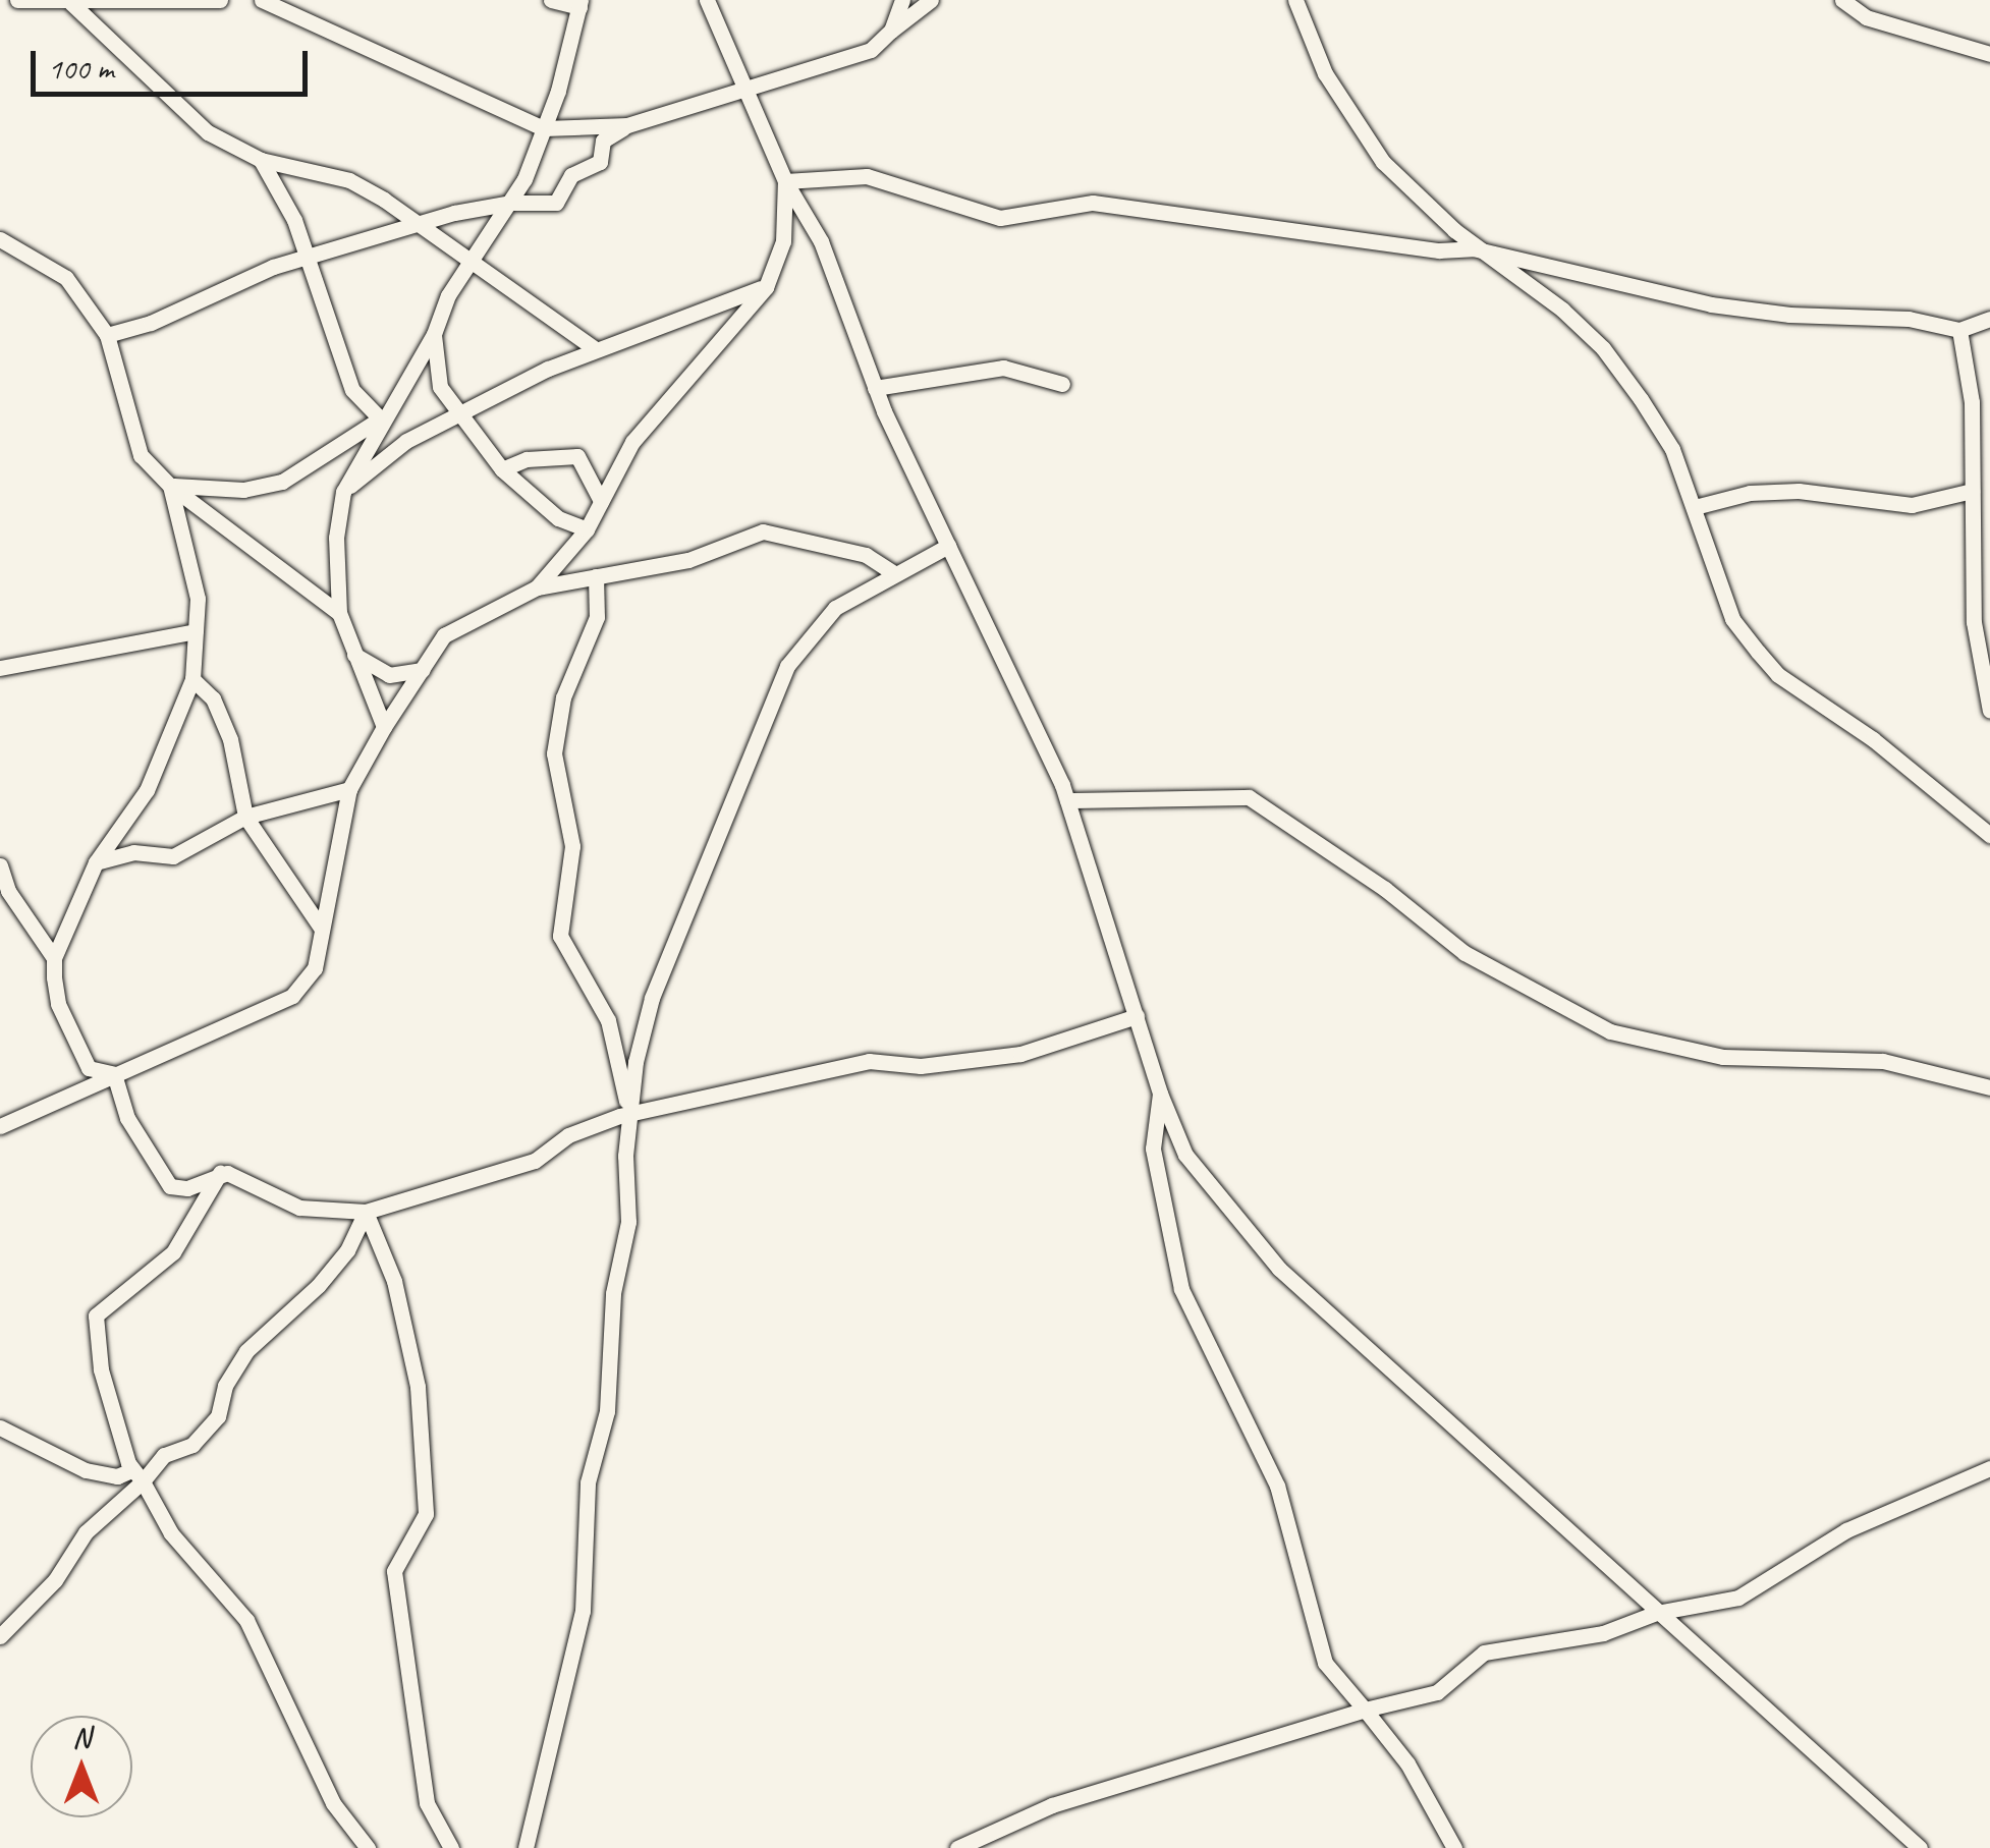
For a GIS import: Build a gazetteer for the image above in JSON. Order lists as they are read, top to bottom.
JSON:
{
  "scale_bar": "100 m",
  "north": "top"
}
